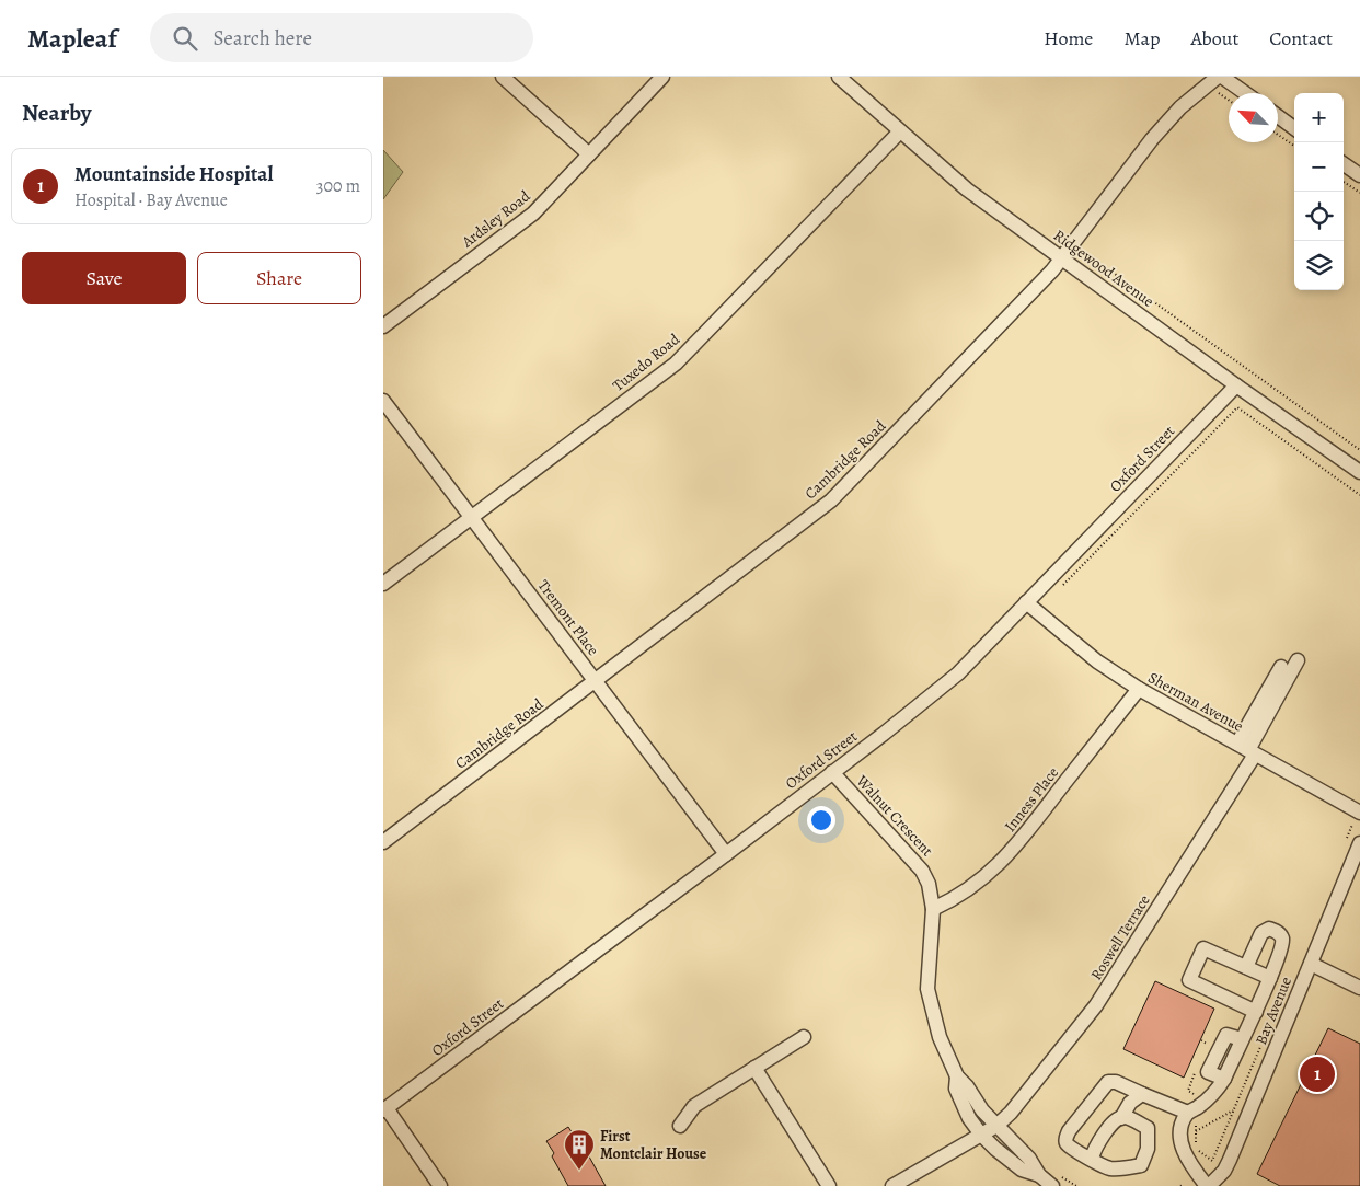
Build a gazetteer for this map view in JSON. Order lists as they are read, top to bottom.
{
  "streets": {
    "street": [
      "Ardsley Road",
      "Ridgewood Avenue",
      "Tuxedo Road",
      "Oxford Street",
      "Cambridge Road",
      "Tremont Place",
      "Sherman Avenue",
      "Inness Place",
      "Walnut Crescent",
      "Roswell Terrace",
      "Bay Avenue"
    ]
  },
  "crossings": [
    ["Ridgewood Avenue", "Tuxedo Road"],
    ["Ridgewood Avenue", "Oxford Street"],
    ["Ridgewood Avenue", "Cambridge Road"],
    ["Tuxedo Road", "Tremont Place"],
    ["Oxford Street", "Tremont Place"],
    ["Oxford Street", "Sherman Avenue"],
    ["Oxford Street", "Walnut Crescent"],
    ["Cambridge Road", "Tremont Place"],
    ["Sherman Avenue", "Inness Place"],
    ["Sherman Avenue", "Roswell Terrace"],
    ["Inness Place", "Walnut Crescent"],
    ["Walnut Crescent", "Roswell Terrace"]
  ],
  "places": {
    "building": ["First Montclair House"]
  },
  "north": "top left",
  "page": {
    "header": "Mapleaf",
    "search": "Search here",
    "nav": [
      "Home",
      "Map",
      "About",
      "Contact"
    ],
    "heading": "Nearby",
    "map_buttons": ["+", "−"],
    "list": [
      {
        "mark": "1",
        "name": "Mountainside Hospital",
        "note": "Hospital · Bay Avenue",
        "value": "300 m"
      }
    ],
    "buttons": ["Save", "Share"],
    "pins": "1"
  }
}
